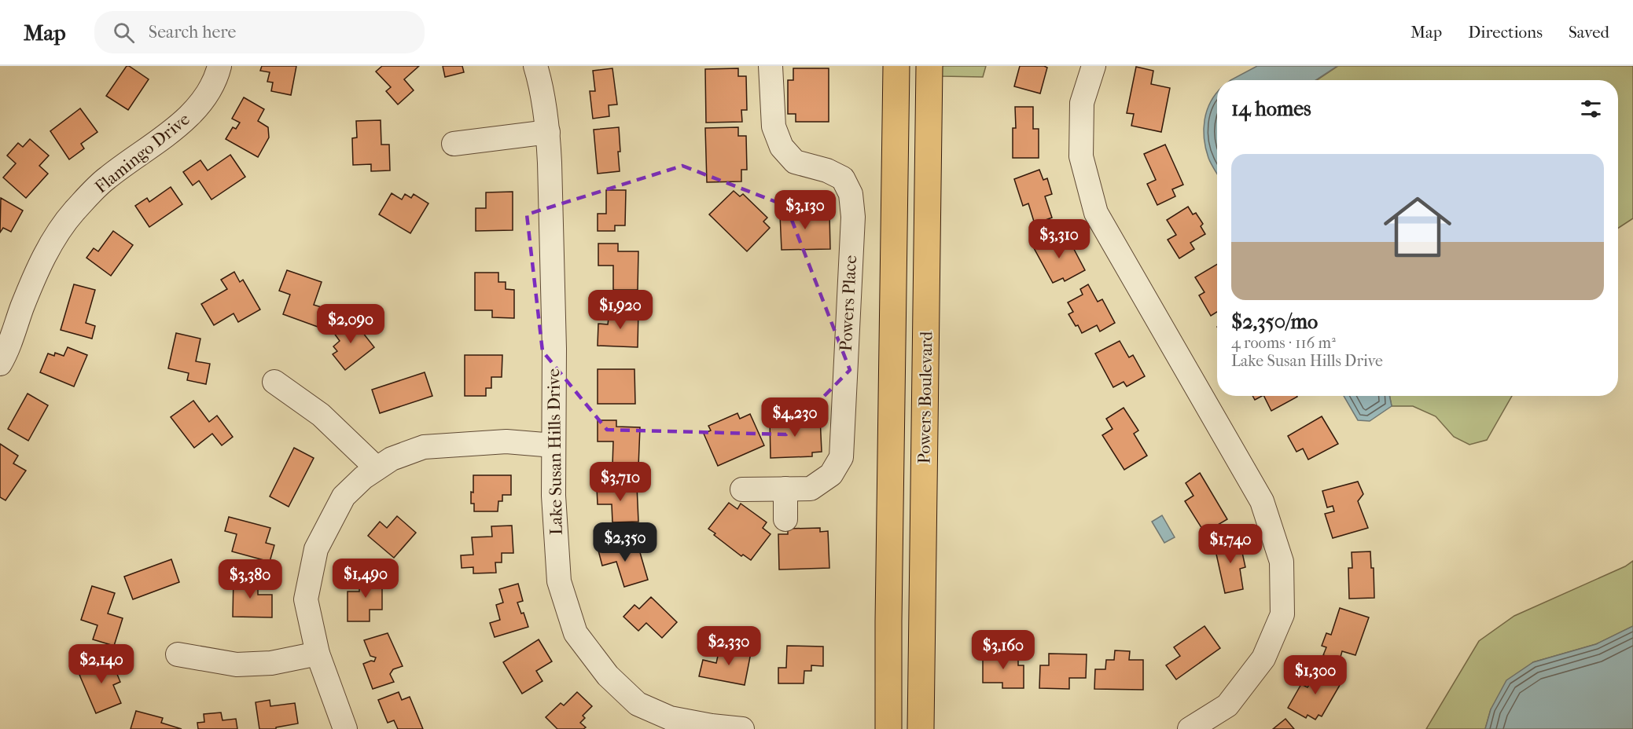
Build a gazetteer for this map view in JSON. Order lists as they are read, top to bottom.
{
  "streets": {
    "main road": ["Powers Boulevard"],
    "street": ["Flamingo Drive", "Powers Place", "Lake Susan Hills Drive"]
  },
  "page": {
    "header": "Map",
    "search": "Search here",
    "nav": ["Map", "Directions", "Saved"],
    "heading": "14 homes",
    "list": [
      {
        "name": "$2,350/mo",
        "note": "4 rooms · 116 m² · Lake Susan Hills Drive"
      }
    ],
    "price": [
      "$3,130",
      "$3,310",
      "$1,920",
      "$2,090",
      "$4,230",
      "$3,710",
      "$2,350",
      "$1,740",
      "$1,490",
      "$3,380",
      "$2,330",
      "$3,160",
      "$2,140",
      "$1,300"
    ]
  }
}
